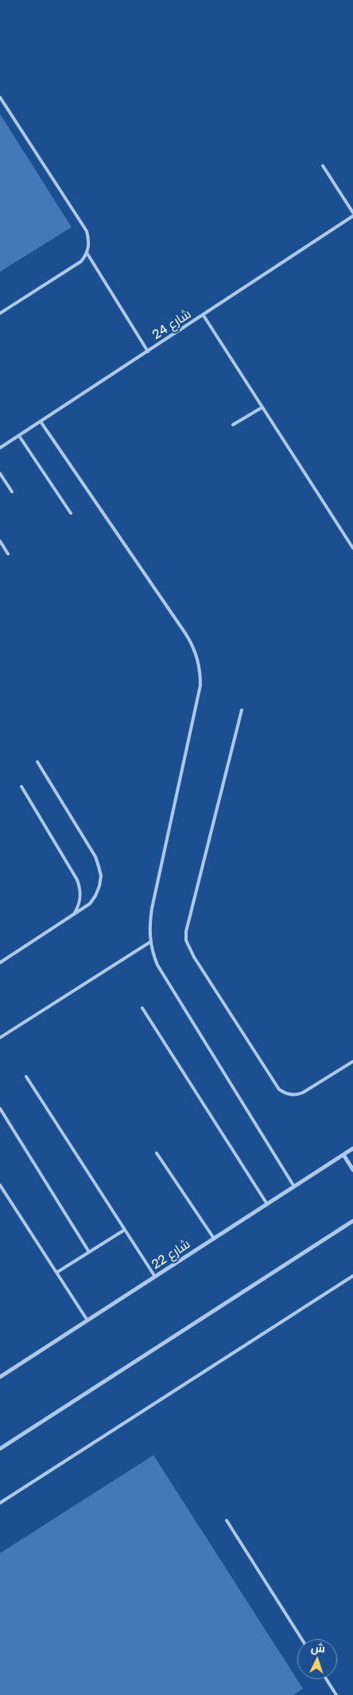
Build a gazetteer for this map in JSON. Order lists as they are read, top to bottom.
{
  "streets": {
    "street": ["شارع 22"],
    "lane": ["شارع 24"]
  },
  "north": "top"
}
